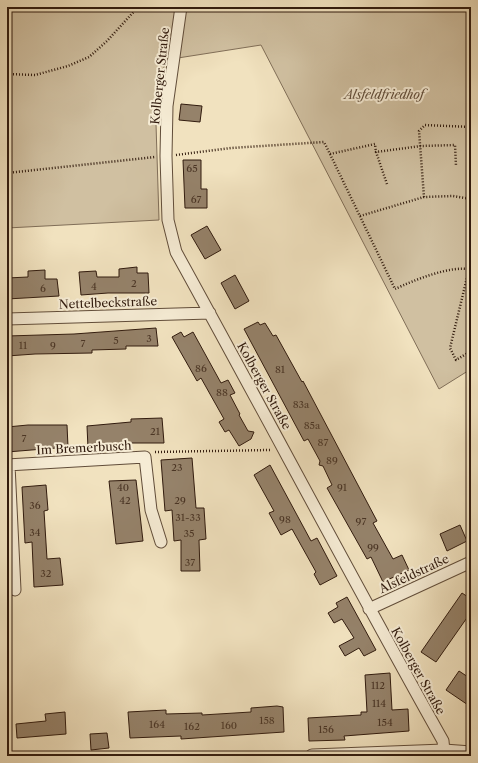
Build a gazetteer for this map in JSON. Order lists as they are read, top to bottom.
{
  "streets": {
    "street": [
      "Kolberger Straße",
      "Nettelbeckstraße",
      "Im Bremerbusch",
      "Alsfeldstraße"
    ]
  },
  "crossings": [
    ["Kolberger Straße", "Nettelbeckstraße"],
    ["Kolberger Straße", "Alsfeldstraße"]
  ],
  "parks": ["Alsfeldfriedhof"],
  "house_numbers": [
    "65",
    "67",
    "2",
    "4",
    "6",
    "3",
    "5",
    "7",
    "11",
    "9",
    "86",
    "81",
    "88",
    "83a",
    "85a",
    "21",
    "7",
    "87",
    "89",
    "23",
    "40",
    "91",
    "42",
    "29",
    "36",
    "31-33",
    "98",
    "97",
    "34",
    "35",
    "99",
    "37",
    "32",
    "112",
    "114",
    "158",
    "154",
    "164",
    "160",
    "162",
    "156"
  ]
}
